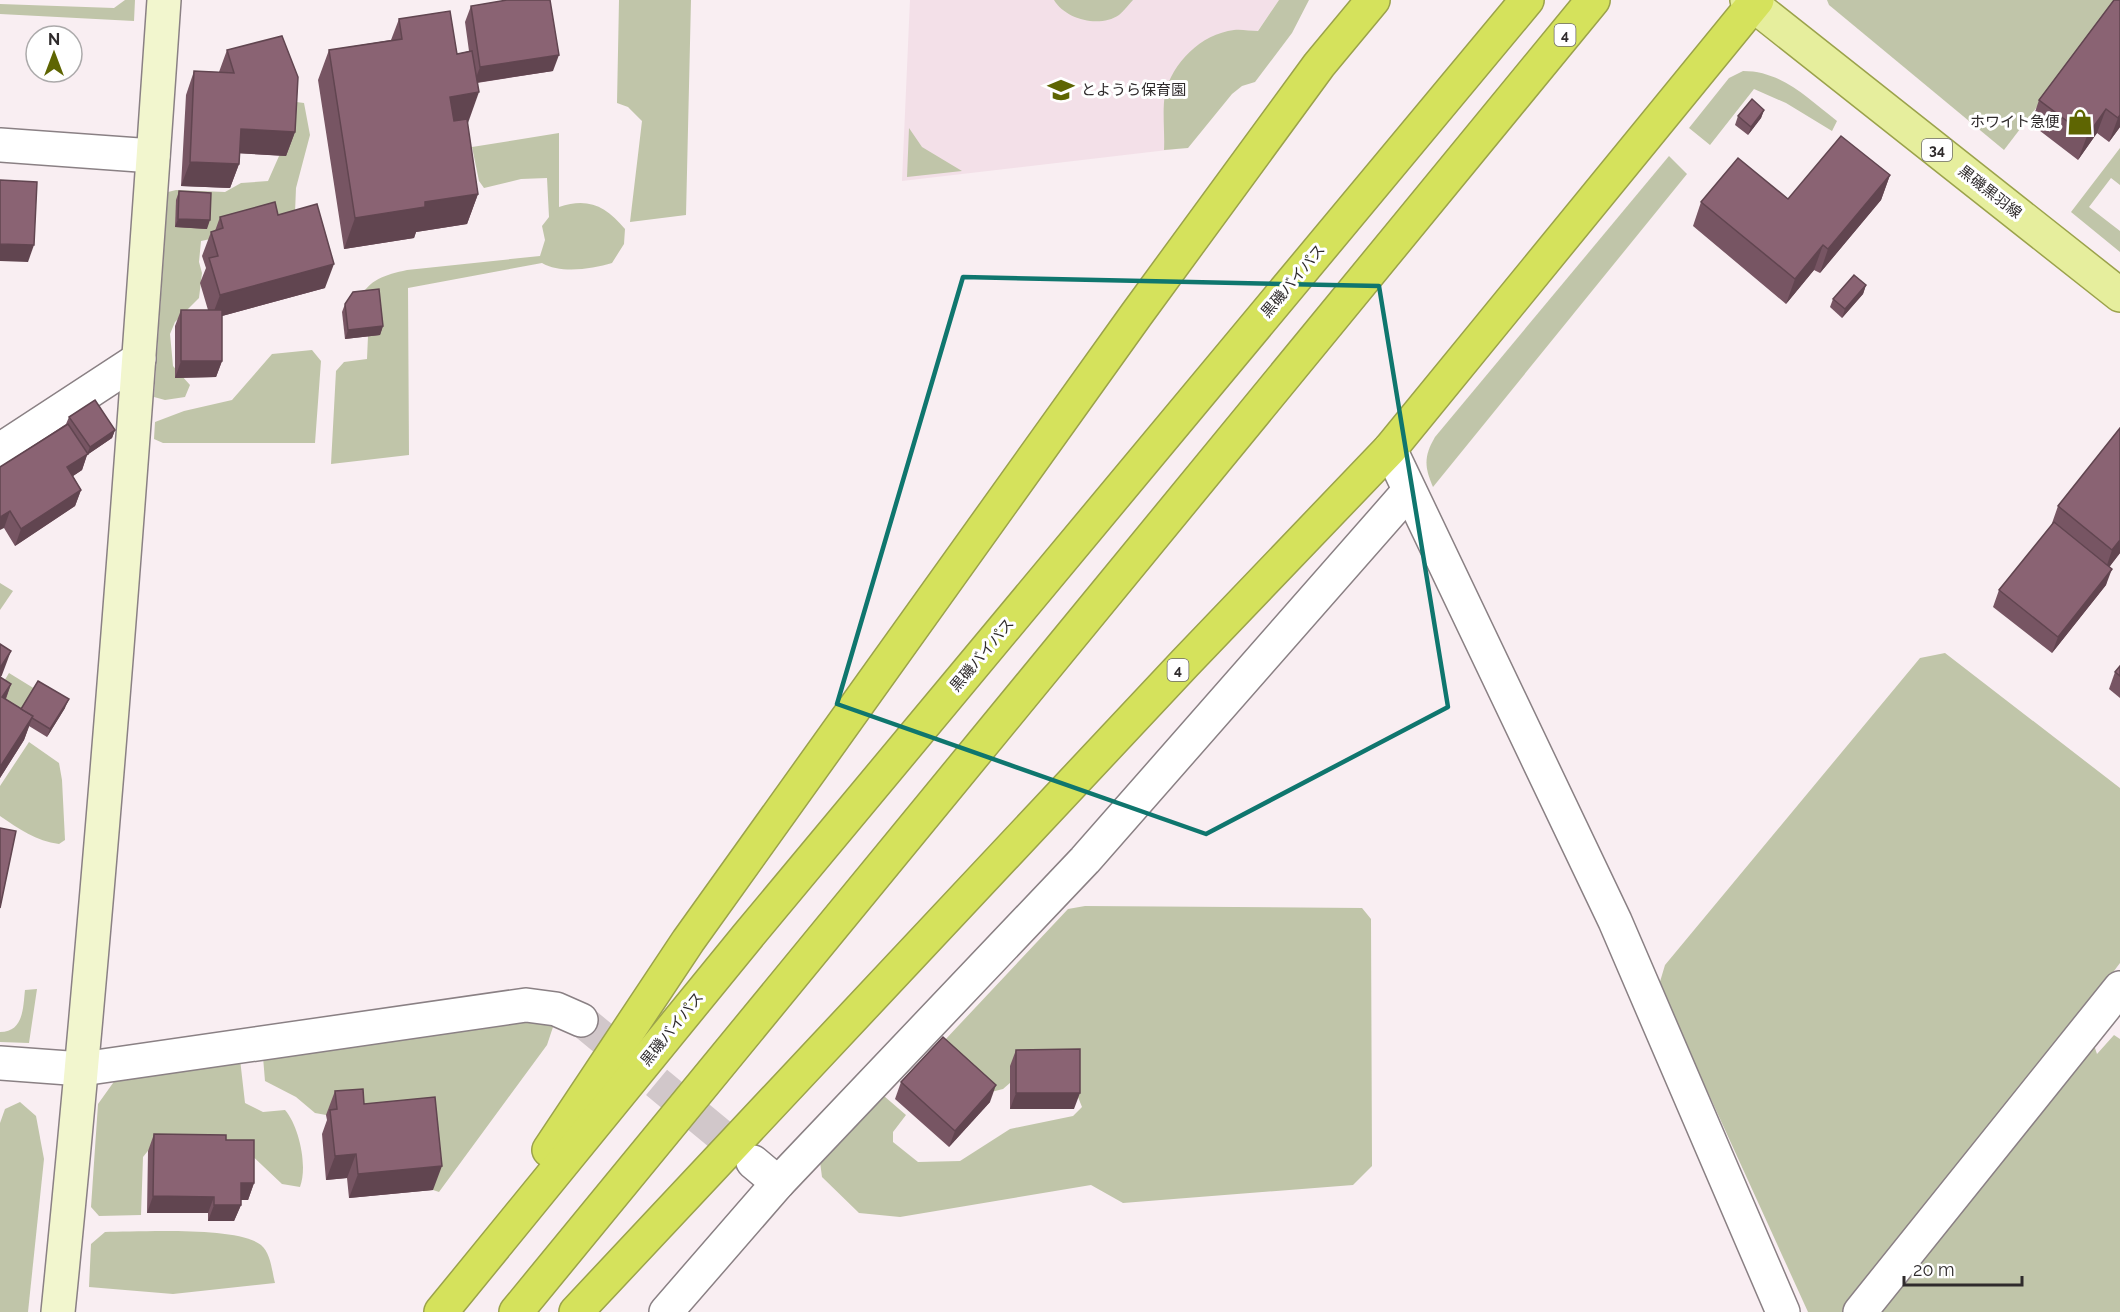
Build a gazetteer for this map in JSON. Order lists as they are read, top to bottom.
{
  "streets": {
    "highway": ["4", "黒磯バイパス"],
    "main road": ["34", "黒磯黒羽線"]
  },
  "crossings": [
    ["4", "黒磯黒羽線"]
  ],
  "places": {
    "school or university": ["とようら保育園"],
    "shop": ["ホワイト急便"]
  },
  "scale_bar": "20 m",
  "north": "top"
}
